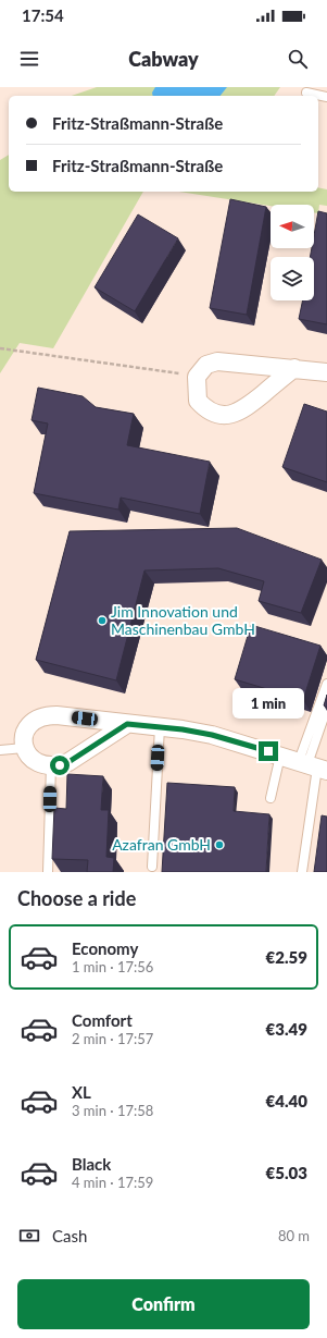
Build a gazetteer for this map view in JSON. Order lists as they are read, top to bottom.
{
  "places": ["Jim Innovation und Maschinenbau GmbH", "Azafran GmbH"],
  "north": "left",
  "page": {
    "status": "17:54",
    "header": "Cabway",
    "banner": ["Fritz-Straßmann-Straße", "Fritz-Straßmann-Straße"],
    "bubble": "1 min",
    "heading": "Choose a ride",
    "list": [
      {
        "name": "Economy",
        "note": "1 min · 17:56",
        "value": "€2.59"
      },
      {
        "name": "Comfort",
        "note": "2 min · 17:57",
        "value": "€3.49"
      },
      {
        "name": "XL",
        "note": "3 min · 17:58",
        "value": "€4.40"
      },
      {
        "name": "Black",
        "note": "4 min · 17:59",
        "value": "€5.03"
      }
    ],
    "pay": ["Cash", "80 m"],
    "buttons": "Confirm"
  }
}
